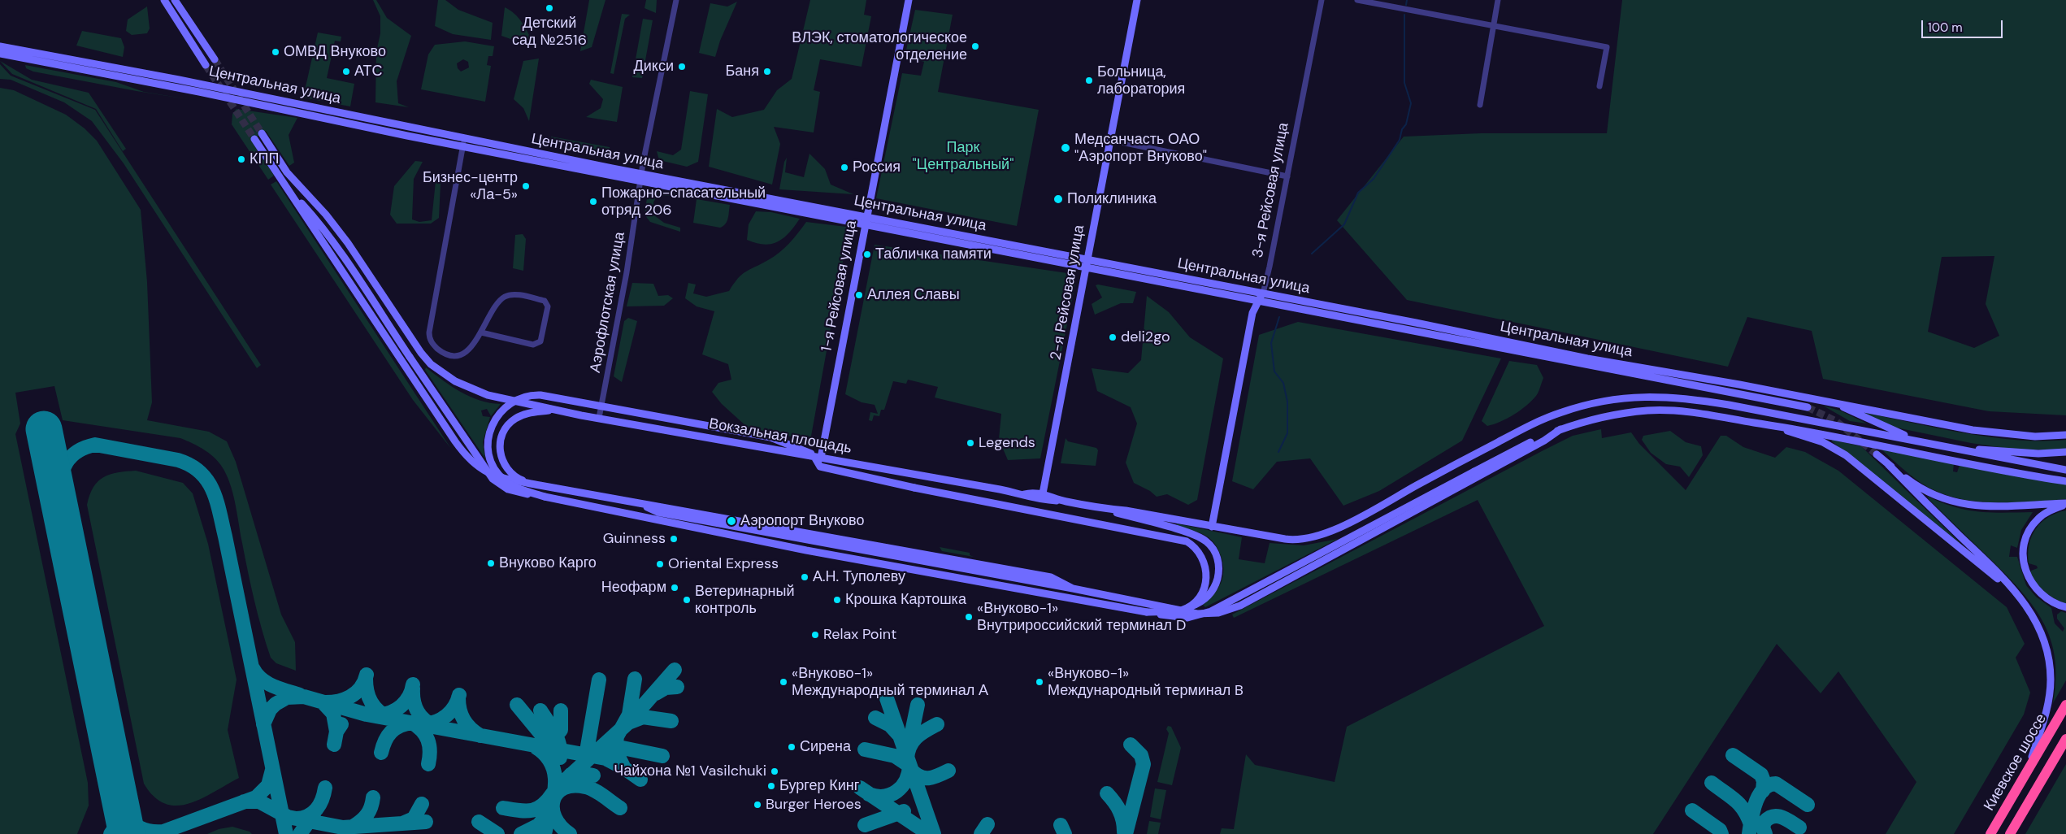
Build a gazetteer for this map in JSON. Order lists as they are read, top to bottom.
{
  "streets": {
    "highway": ["Киевское шоссе"],
    "main road": [
      "Центральная улица",
      "3-я Рейсовая улица",
      "1-я Рейсовая улица",
      "2-я Рейсовая улица",
      "Вокзальная площадь"
    ],
    "street": ["Аэрофлотская улица"]
  },
  "crossings": [
    ["Центральная улица", "3-я Рейсовая улица"],
    ["Центральная улица", "1-я Рейсовая улица"],
    ["Центральная улица", "2-я Рейсовая улица"],
    ["Центральная улица", "Аэрофлотская улица"],
    ["3-я Рейсовая улица", "Вокзальная площадь"],
    ["1-я Рейсовая улица", "Вокзальная площадь"],
    ["2-я Рейсовая улица", "Вокзальная площадь"],
    ["Аэрофлотская улица", "Вокзальная площадь"]
  ],
  "parks": ["Парк \"Центральный\""],
  "places": [
    "Детский сад №2516",
    "ВЛЭК, стоматологическое отделение",
    "ОМВД Внуково",
    "Дикси",
    "АТС",
    "Баня",
    "Больница, лаборатория",
    "Медсанчасть ОАО \"Аэропорт Внуково\"",
    "КПП",
    "Россия",
    "Бизнес-центр «Ла-5»",
    "Поликлиника",
    "Пожарно-спасательный отряд 206",
    "Табличка памяти",
    "Аллея Славы",
    "deli2go",
    "Legends",
    "Аэропорт Внуково",
    "Guinness",
    "Внуково Карго",
    "Oriental Express",
    "А.Н. Туполеву",
    "Неофарм",
    "Ветеринарный контроль",
    "Крошка Картошка",
    "«Внуково-1» Внутрироссийский терминал D",
    "Relax Point",
    "«Внуково-1» Международный терминал А",
    "«Внуково-1» Международный терминал B",
    "Сирена",
    "Чайхона №1 Vasilchuki",
    "Бургер Кинг",
    "Burger Heroes"
  ],
  "scale_bar": "100 m"
}
